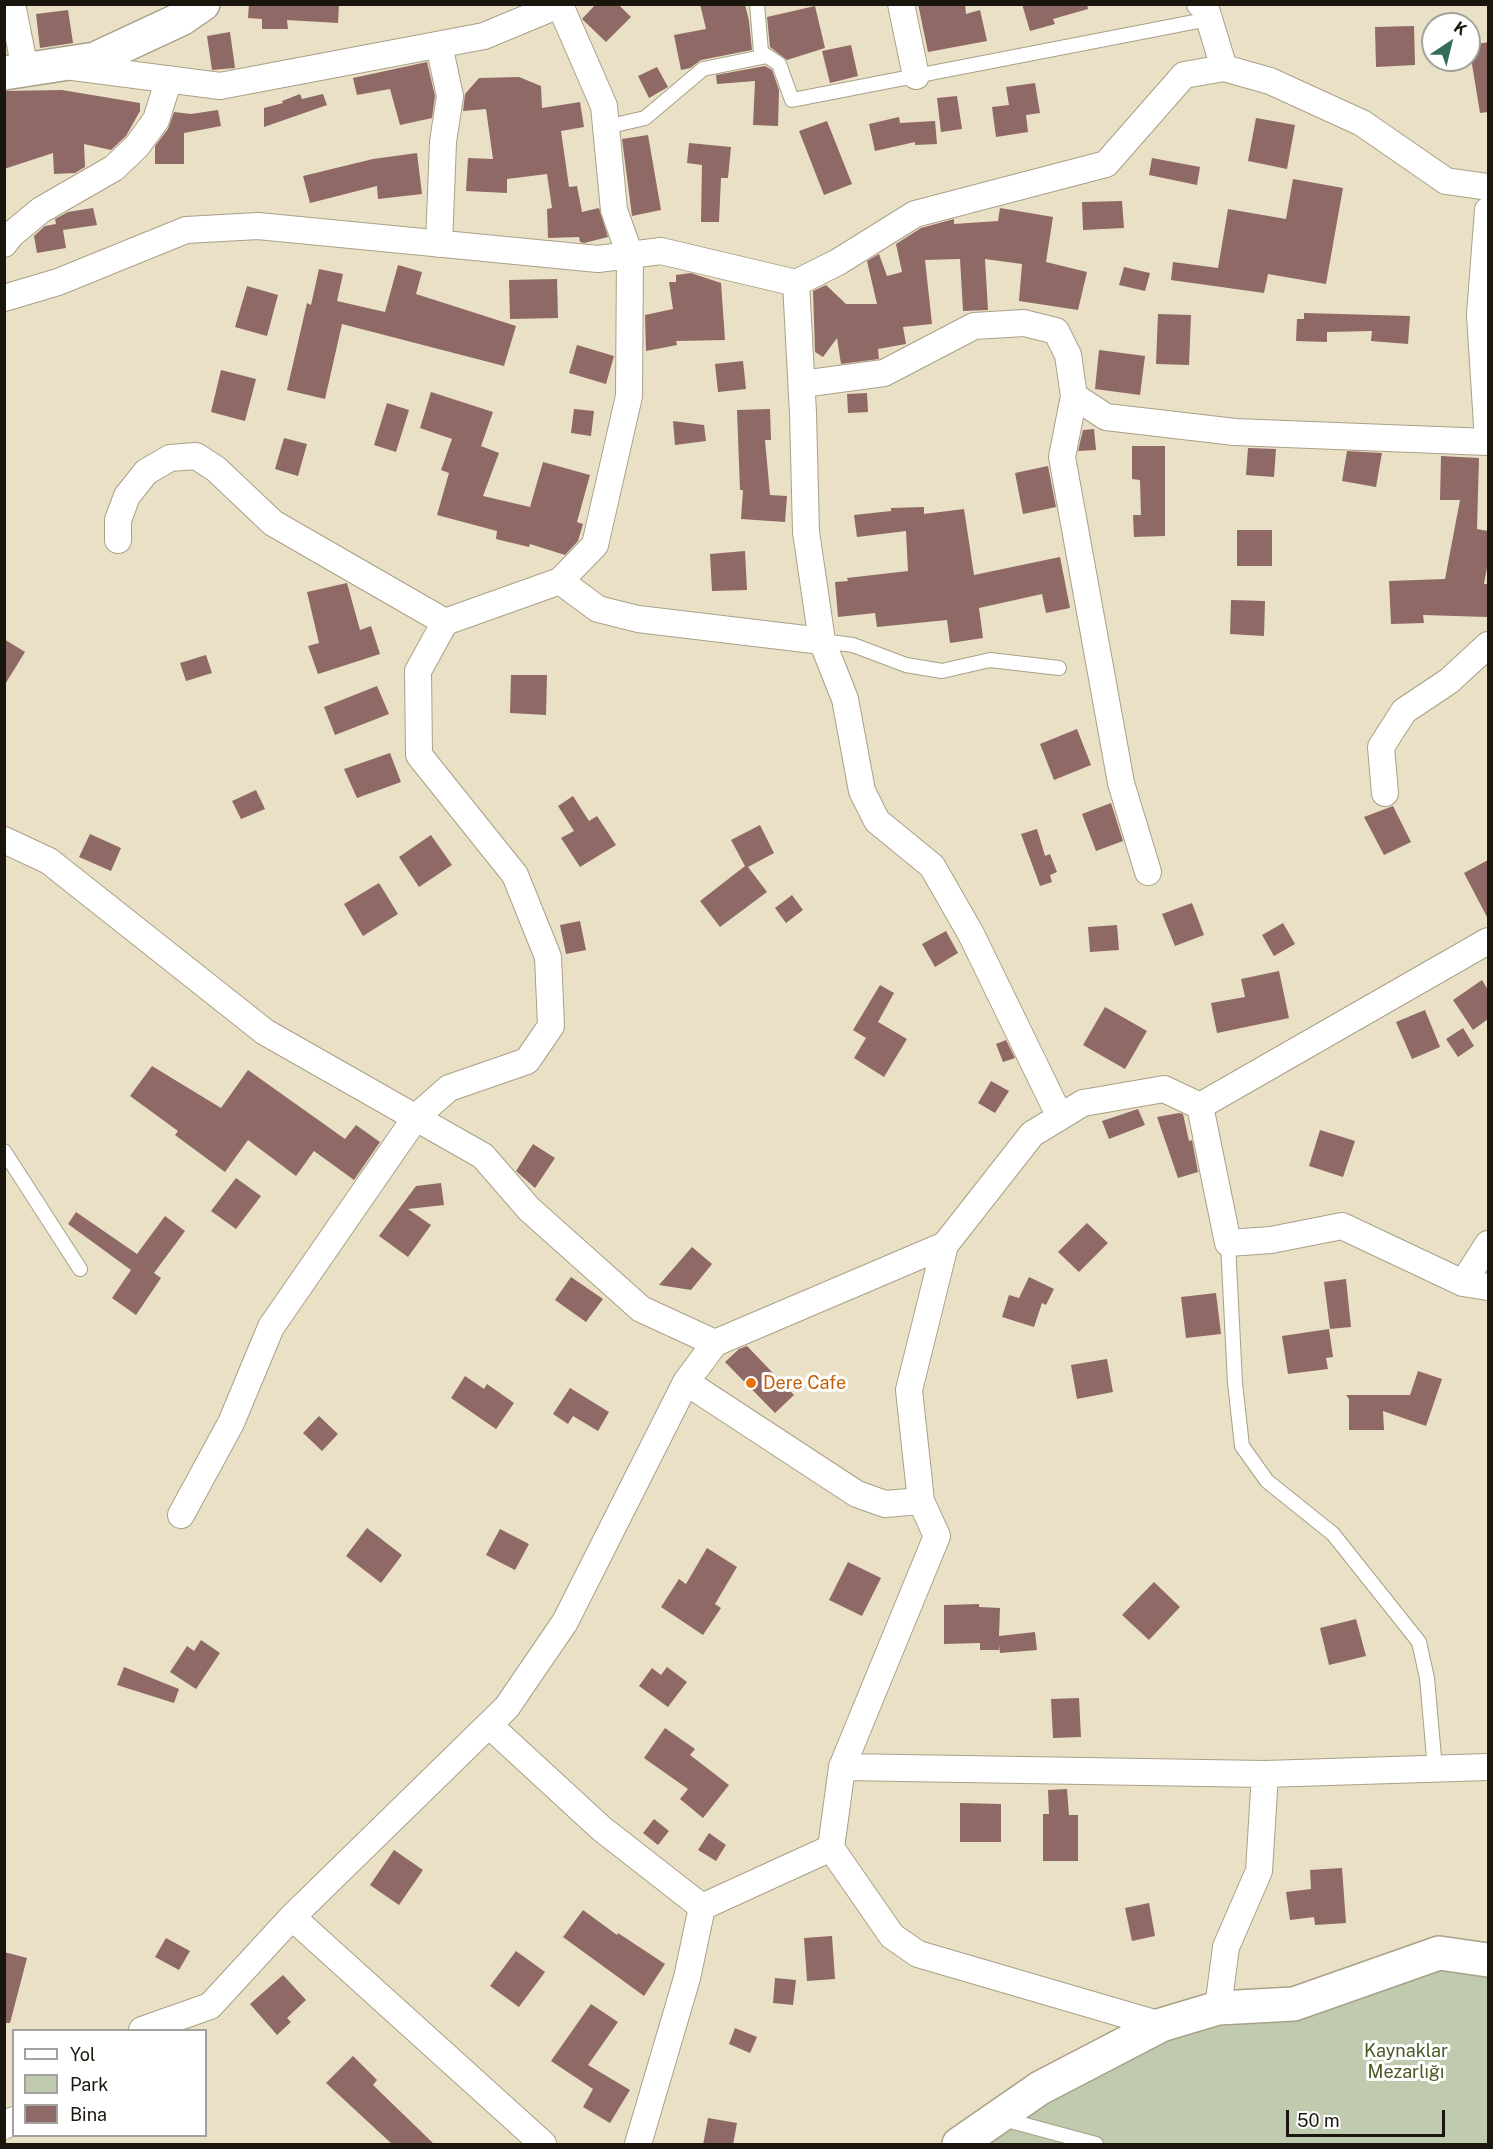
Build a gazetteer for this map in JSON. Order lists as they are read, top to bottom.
{
  "parks": ["Kaynaklar Mezarlığı"],
  "places": ["Dere Cafe"],
  "legend": ["Yol", "Park", "Bina"],
  "scale_bar": "50 m",
  "north": "top right"
}
